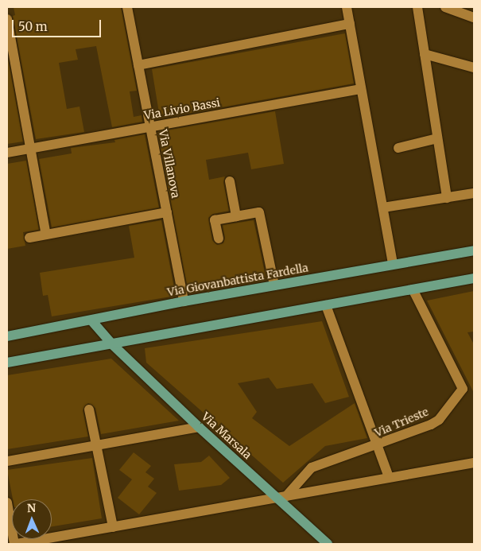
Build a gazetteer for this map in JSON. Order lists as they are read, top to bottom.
{
  "streets": {
    "main road": ["Via Giovanbattista Fardella", "Via Marsala"],
    "street": ["Via Livio Bassi", "Via Villanova", "Via Trieste"]
  },
  "crossings": [
    ["Via Livio Bassi", "Via Villanova"],
    ["Via Villanova", "Via Giovanbattista Fardella"],
    ["Via Giovanbattista Fardella", "Via Marsala"],
    ["Via Trieste", "Via Marsala"]
  ],
  "scale_bar": "50 m",
  "north": "top"
}
